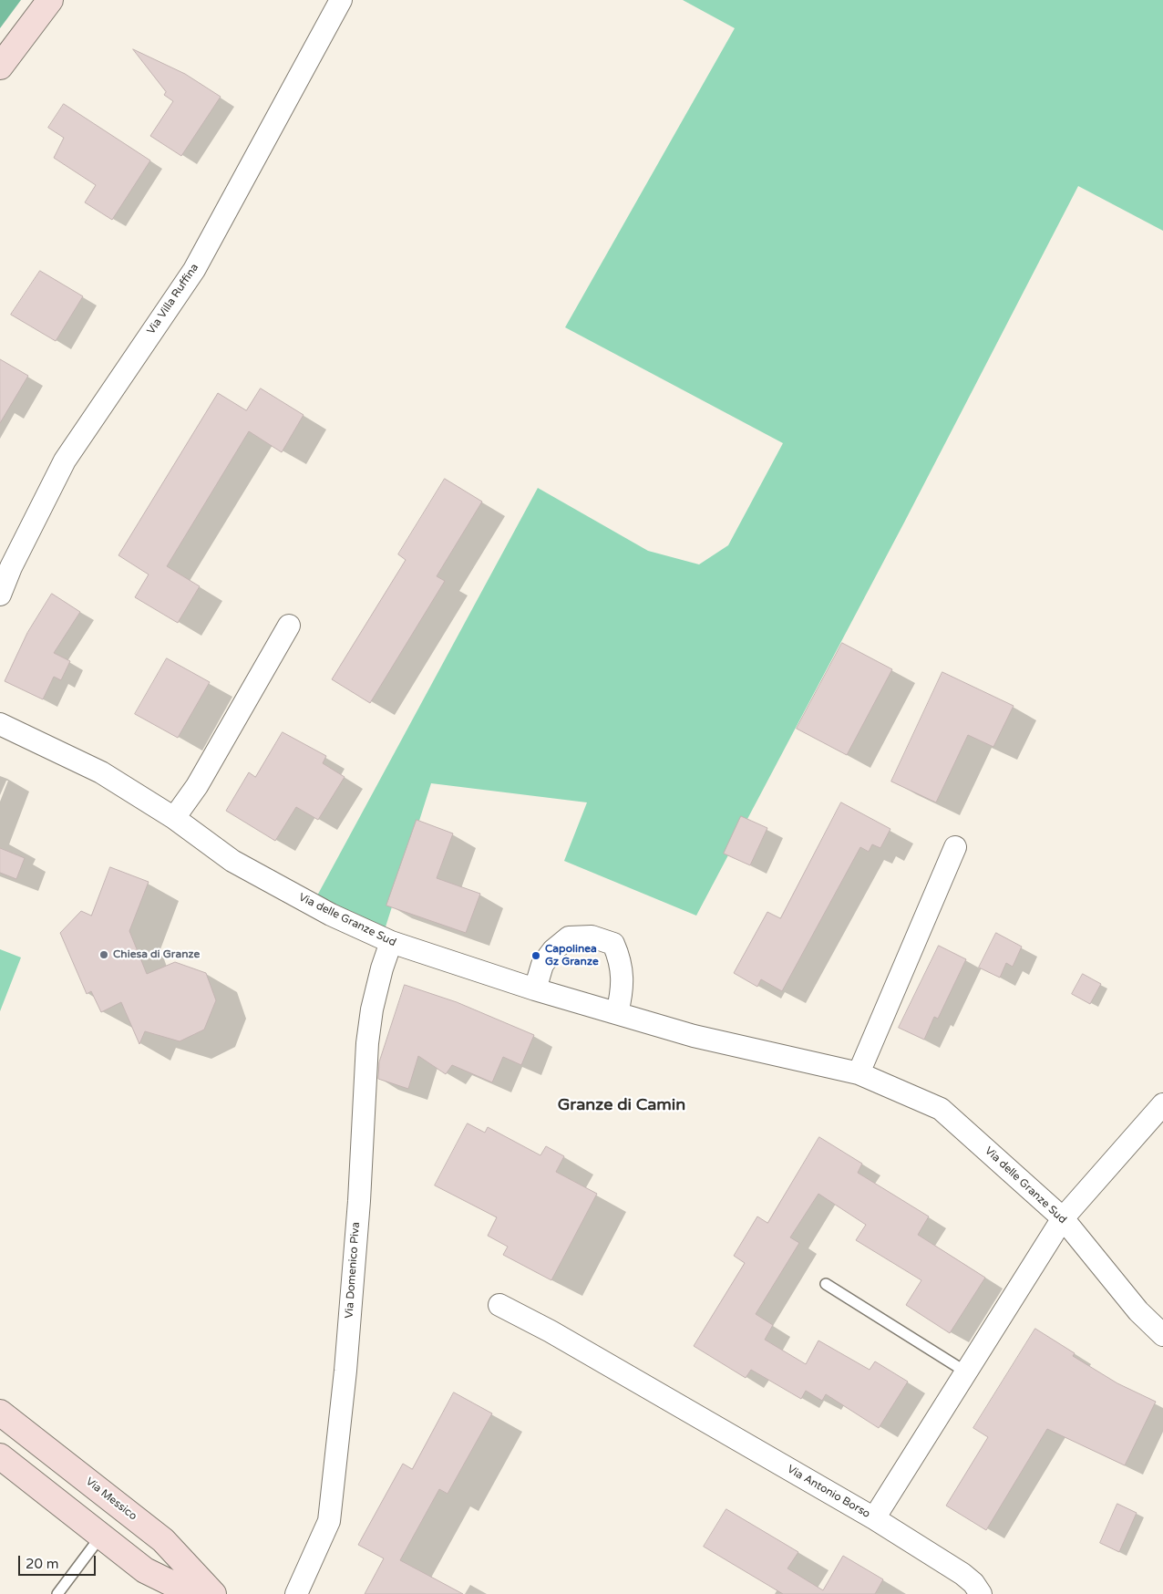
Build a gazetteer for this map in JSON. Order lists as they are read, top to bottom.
{
  "streets": {
    "street": [
      "Via Villa Ruffina",
      "Via delle Granze Sud",
      "Via Domenico Piva",
      "Via Antonio Borso",
      "Via Messico"
    ]
  },
  "crossings": [
    ["Via delle Granze Sud", "Via Domenico Piva"],
    ["Via delle Granze Sud", "Via Antonio Borso"]
  ],
  "districts": ["Granze di Camin"],
  "places": ["Chiesa di Granze", "Capolinea Gz Granze"],
  "scale_bar": "20 m"
}
